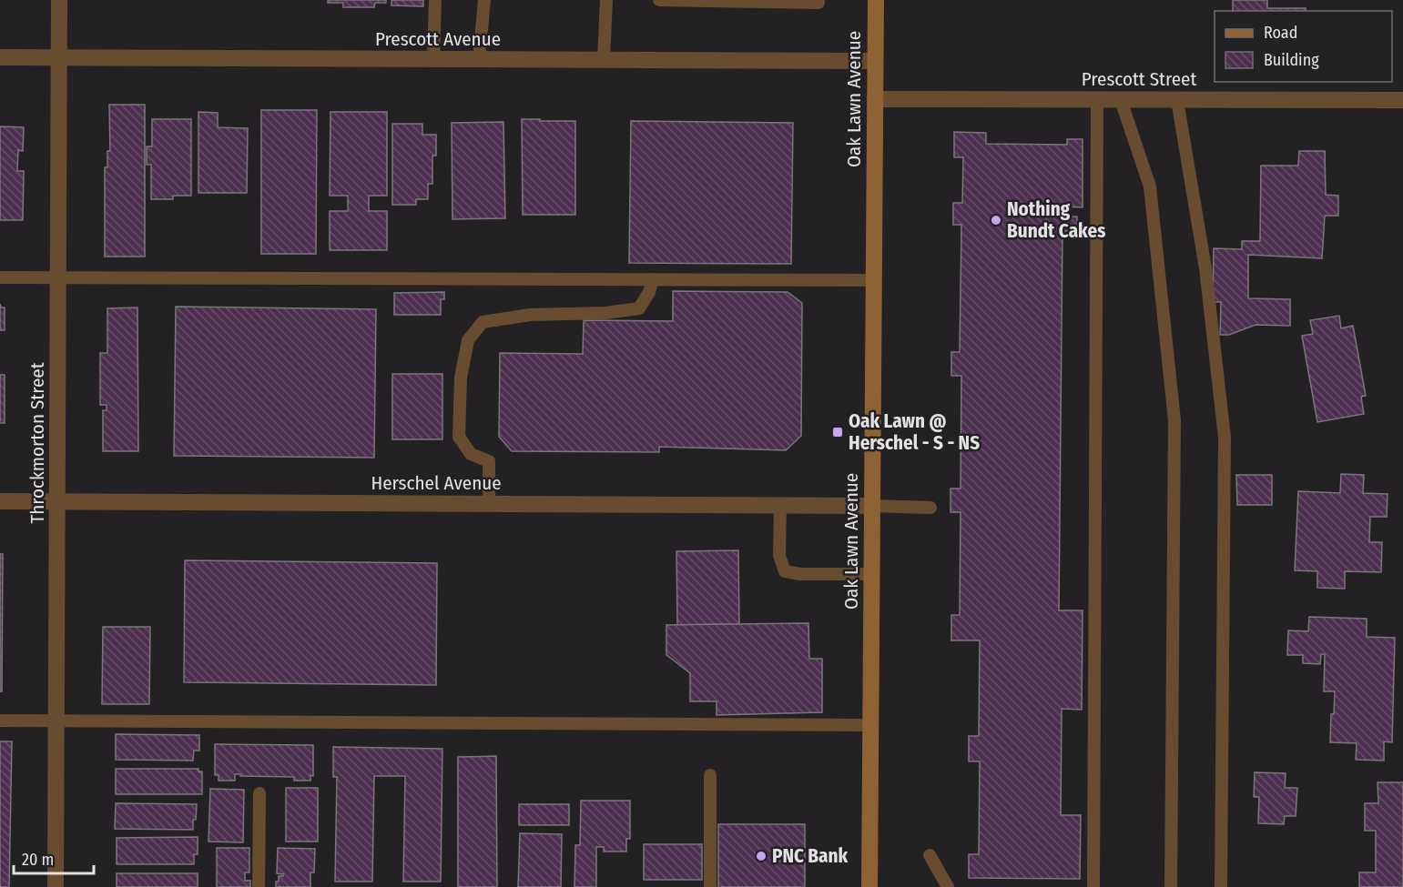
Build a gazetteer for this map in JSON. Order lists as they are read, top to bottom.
{
  "streets": {
    "main road": ["Oak Lawn Avenue"],
    "street": [
      "Prescott Avenue",
      "Prescott Street",
      "Throckmorton Street",
      "Herschel Avenue"
    ]
  },
  "crossings": [
    ["Prescott Avenue", "Oak Lawn Avenue"],
    ["Prescott Avenue", "Throckmorton Street"],
    ["Prescott Street", "Oak Lawn Avenue"],
    ["Oak Lawn Avenue", "Herschel Avenue"],
    ["Throckmorton Street", "Herschel Avenue"]
  ],
  "places": {
    "other": ["Nothing Bundt Cakes", "PNC Bank"],
    "transit": ["Oak Lawn @ Herschel - S - NS"]
  },
  "legend": ["Road", "Building"],
  "scale_bar": "20 m"
}
